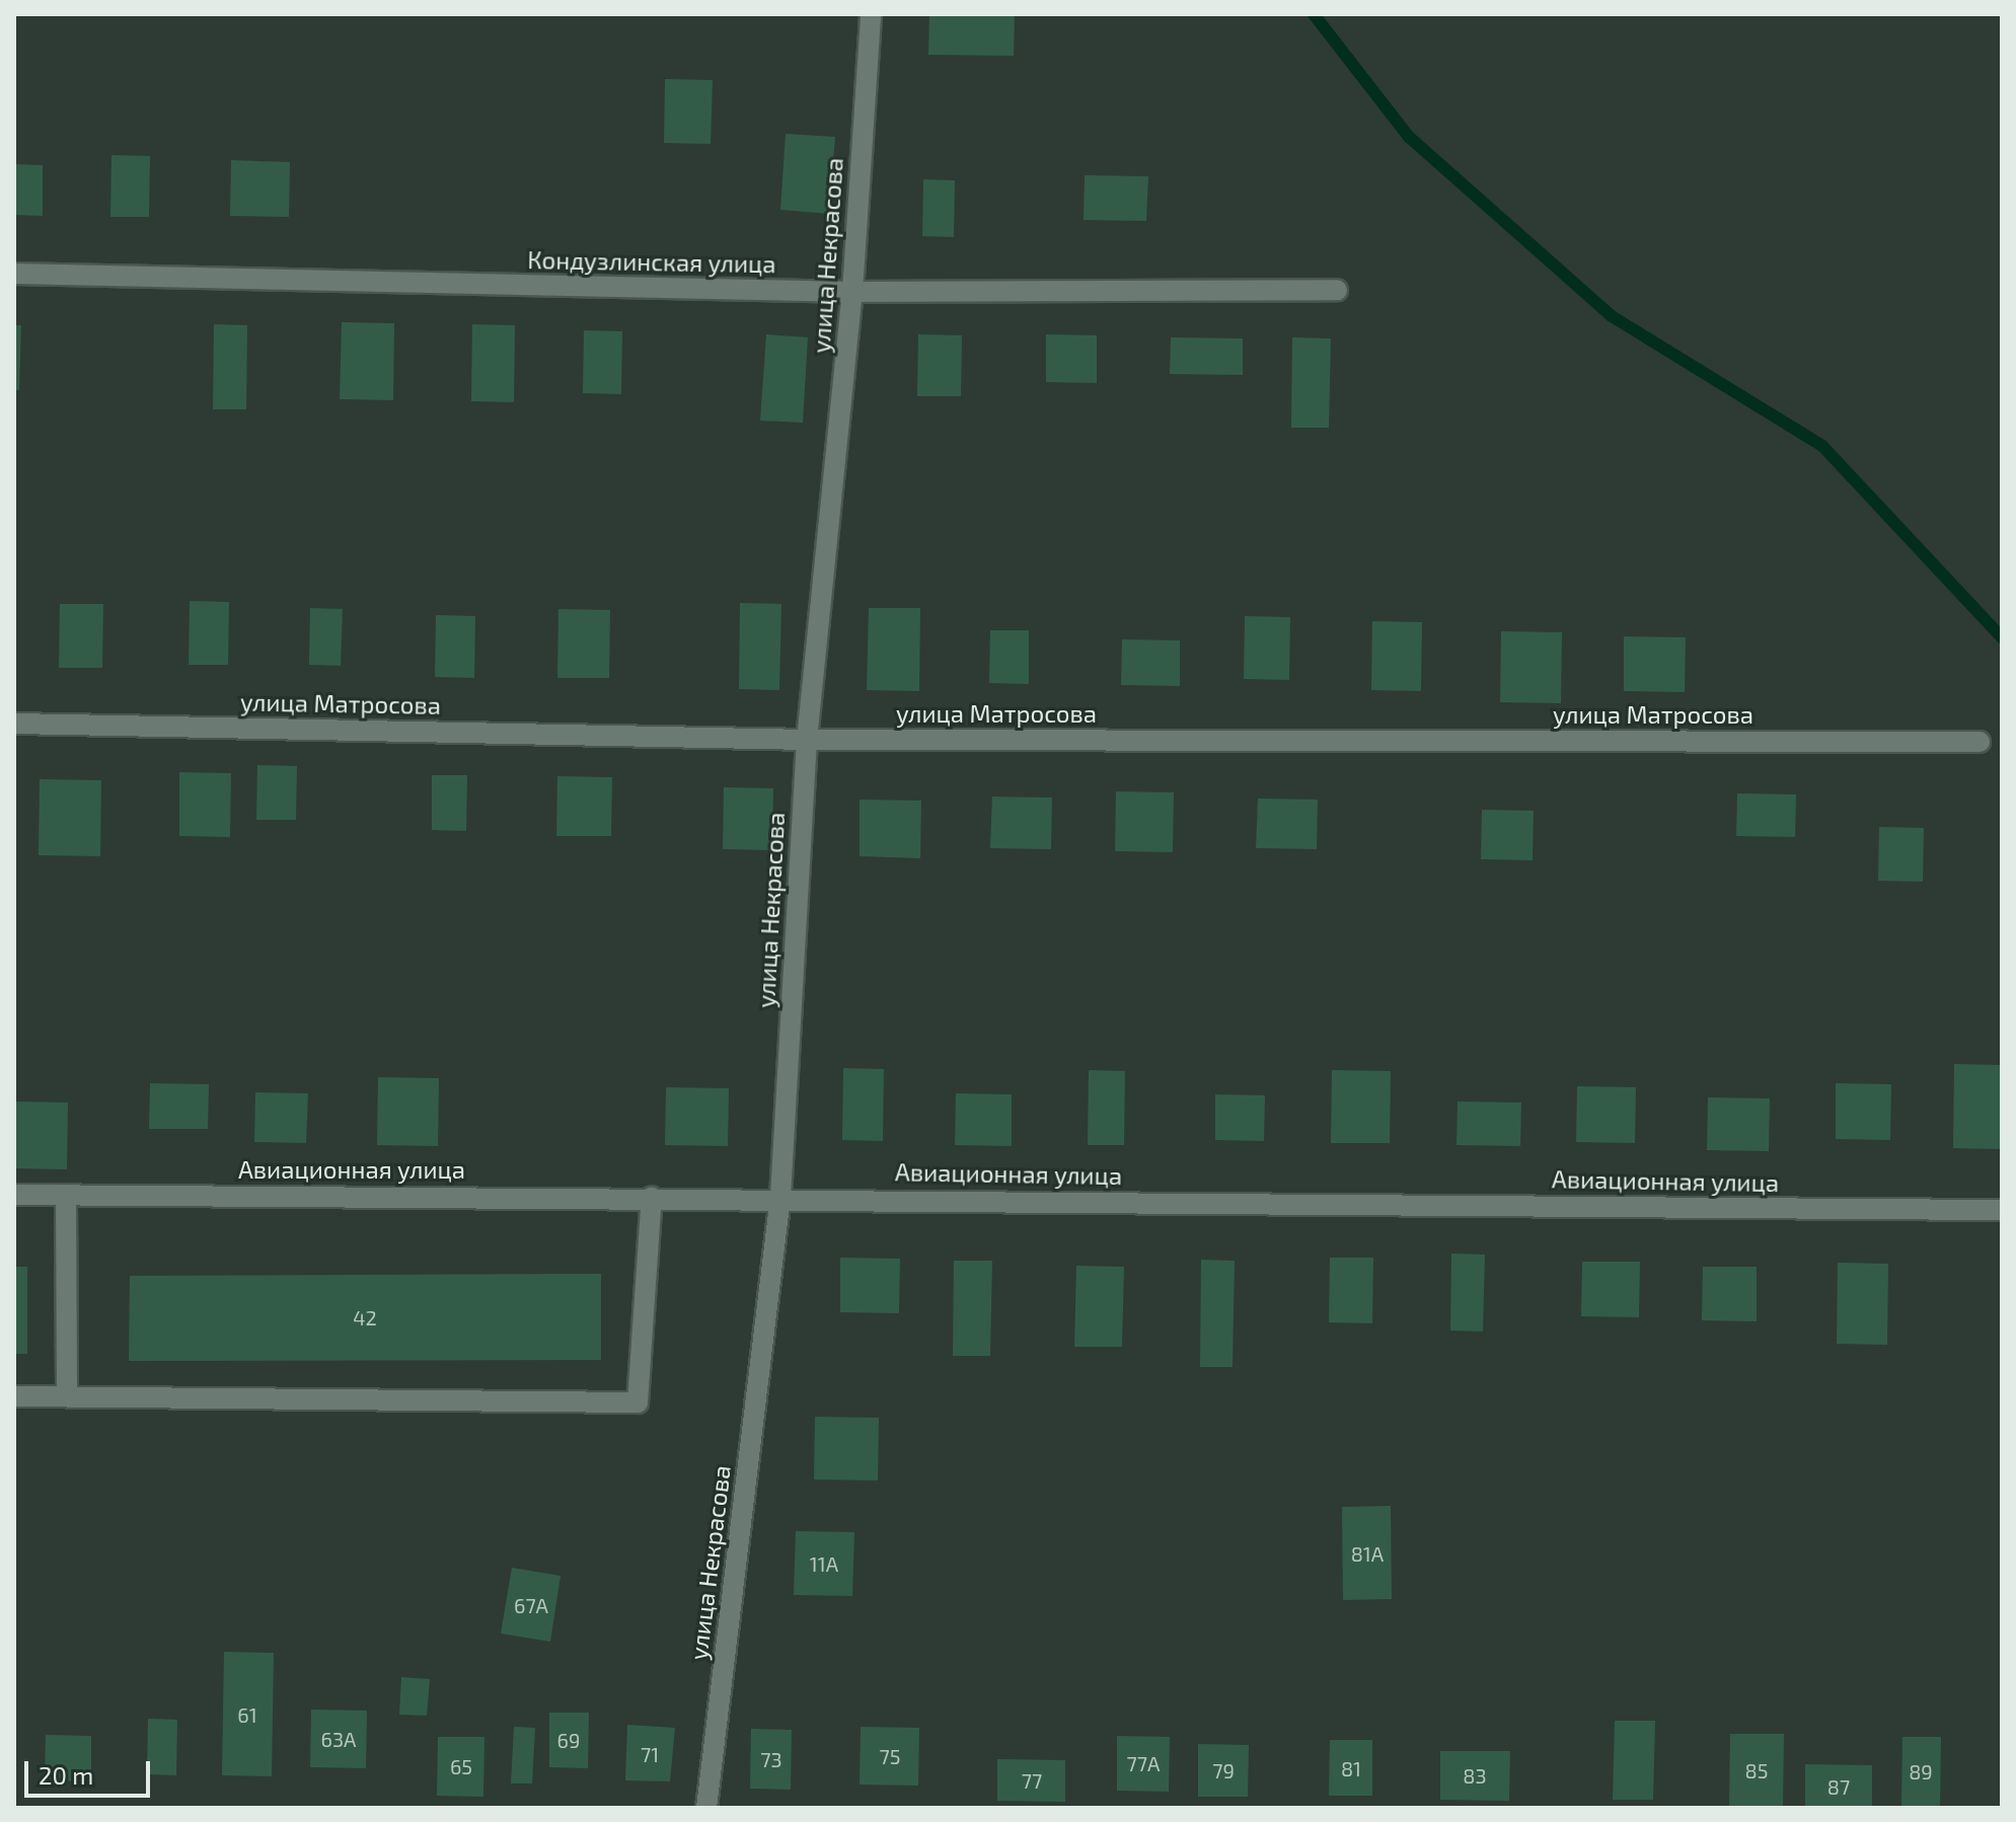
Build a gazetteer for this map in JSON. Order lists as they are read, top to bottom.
{
  "streets": {
    "street": [
      "улица Некрасова",
      "Кондузлинская улица",
      "улица Матросова",
      "Авиационная улица"
    ]
  },
  "crossings": [
    ["улица Некрасова", "Кондузлинская улица"],
    ["улица Некрасова", "улица Матросова"],
    ["улица Некрасова", "Авиационная улица"]
  ],
  "house_numbers": [
    "42",
    "81А",
    "11А",
    "67А",
    "61",
    "63А",
    "69",
    "71",
    "75",
    "73",
    "77А",
    "65",
    "81",
    "79",
    "85",
    "89",
    "83",
    "77",
    "87"
  ],
  "scale_bar": "20 m"
}
